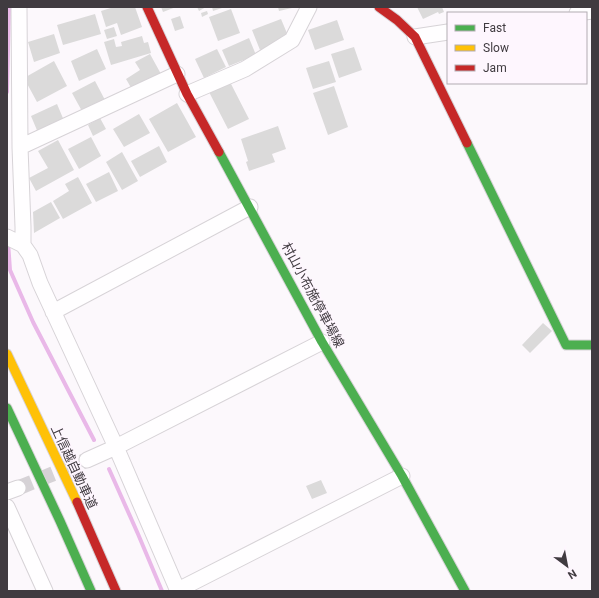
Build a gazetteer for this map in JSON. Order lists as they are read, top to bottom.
{
  "streets": {
    "main road": ["村山小布施停車場線", "上信越自動車道"]
  },
  "legend": ["Fast", "Slow", "Jam"],
  "north": "bottom right"
}
